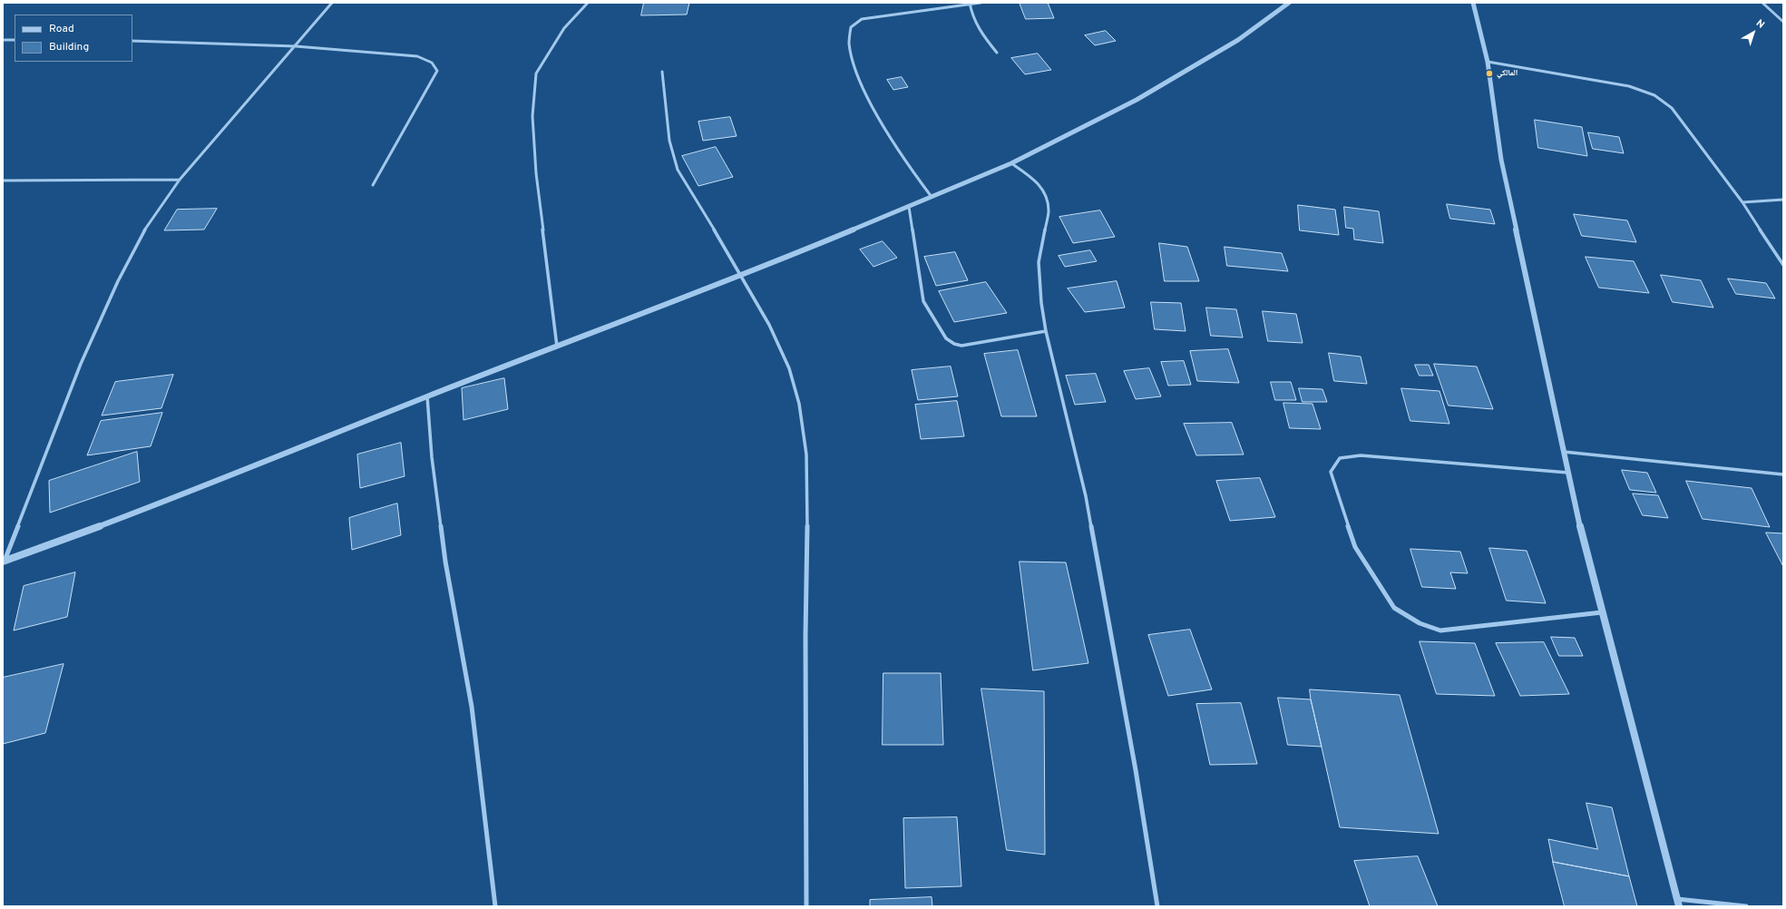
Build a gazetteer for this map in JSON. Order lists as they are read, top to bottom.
{
  "places": ["المالكي"],
  "legend": ["Road", "Building"],
  "north": "top right"
}
